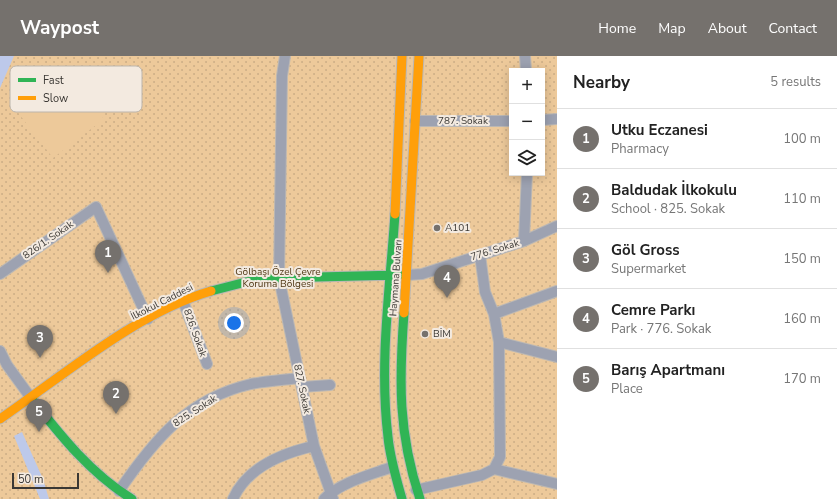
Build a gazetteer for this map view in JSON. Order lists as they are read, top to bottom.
{
  "streets": {
    "main road": ["Haymana Bulvarı", "İlkokul Caddesi"],
    "street": [
      "787. Sokak",
      "826/1. Sokak",
      "776. Sokak",
      "826. Sokak",
      "827. Sokak",
      "825. Sokak"
    ]
  },
  "crossings": [
    ["787. Sokak", "Haymana Bulvarı"],
    ["826/1. Sokak", "İlkokul Caddesi"],
    ["776. Sokak", "Haymana Bulvarı"],
    ["776. Sokak", "İlkokul Caddesi"],
    ["Haymana Bulvarı", "İlkokul Caddesi"],
    ["İlkokul Caddesi", "826. Sokak"],
    ["İlkokul Caddesi", "827. Sokak"],
    ["827. Sokak", "825. Sokak"]
  ],
  "parks": ["Gölbaşı Özel Çevre Koruma Bölgesi"],
  "places": ["A101", "BİM"],
  "legend": ["Fast", "Slow"],
  "scale_bar": "50 m",
  "page": {
    "header": "Waypost",
    "nav": [
      "Home",
      "Map",
      "About",
      "Contact"
    ],
    "heading": ["Nearby", "5 results"],
    "map_buttons": ["+", "−"],
    "list": [
      {
        "mark": "1",
        "name": "Utku Eczanesi",
        "note": "Pharmacy",
        "value": "100 m"
      },
      {
        "mark": "2",
        "name": "Baldudak İlkokulu",
        "note": "School · 825. Sokak",
        "value": "110 m"
      },
      {
        "mark": "3",
        "name": "Göl Gross",
        "note": "Supermarket",
        "value": "150 m"
      },
      {
        "mark": "4",
        "name": "Cemre Parkı",
        "note": "Park · 776. Sokak",
        "value": "160 m"
      },
      {
        "mark": "5",
        "name": "Barış Apartmanı",
        "note": "Place",
        "value": "170 m"
      }
    ],
    "pins": [
      "1",
      "4",
      "3",
      "2",
      "5"
    ],
    "scale": "50 m"
  }
}
